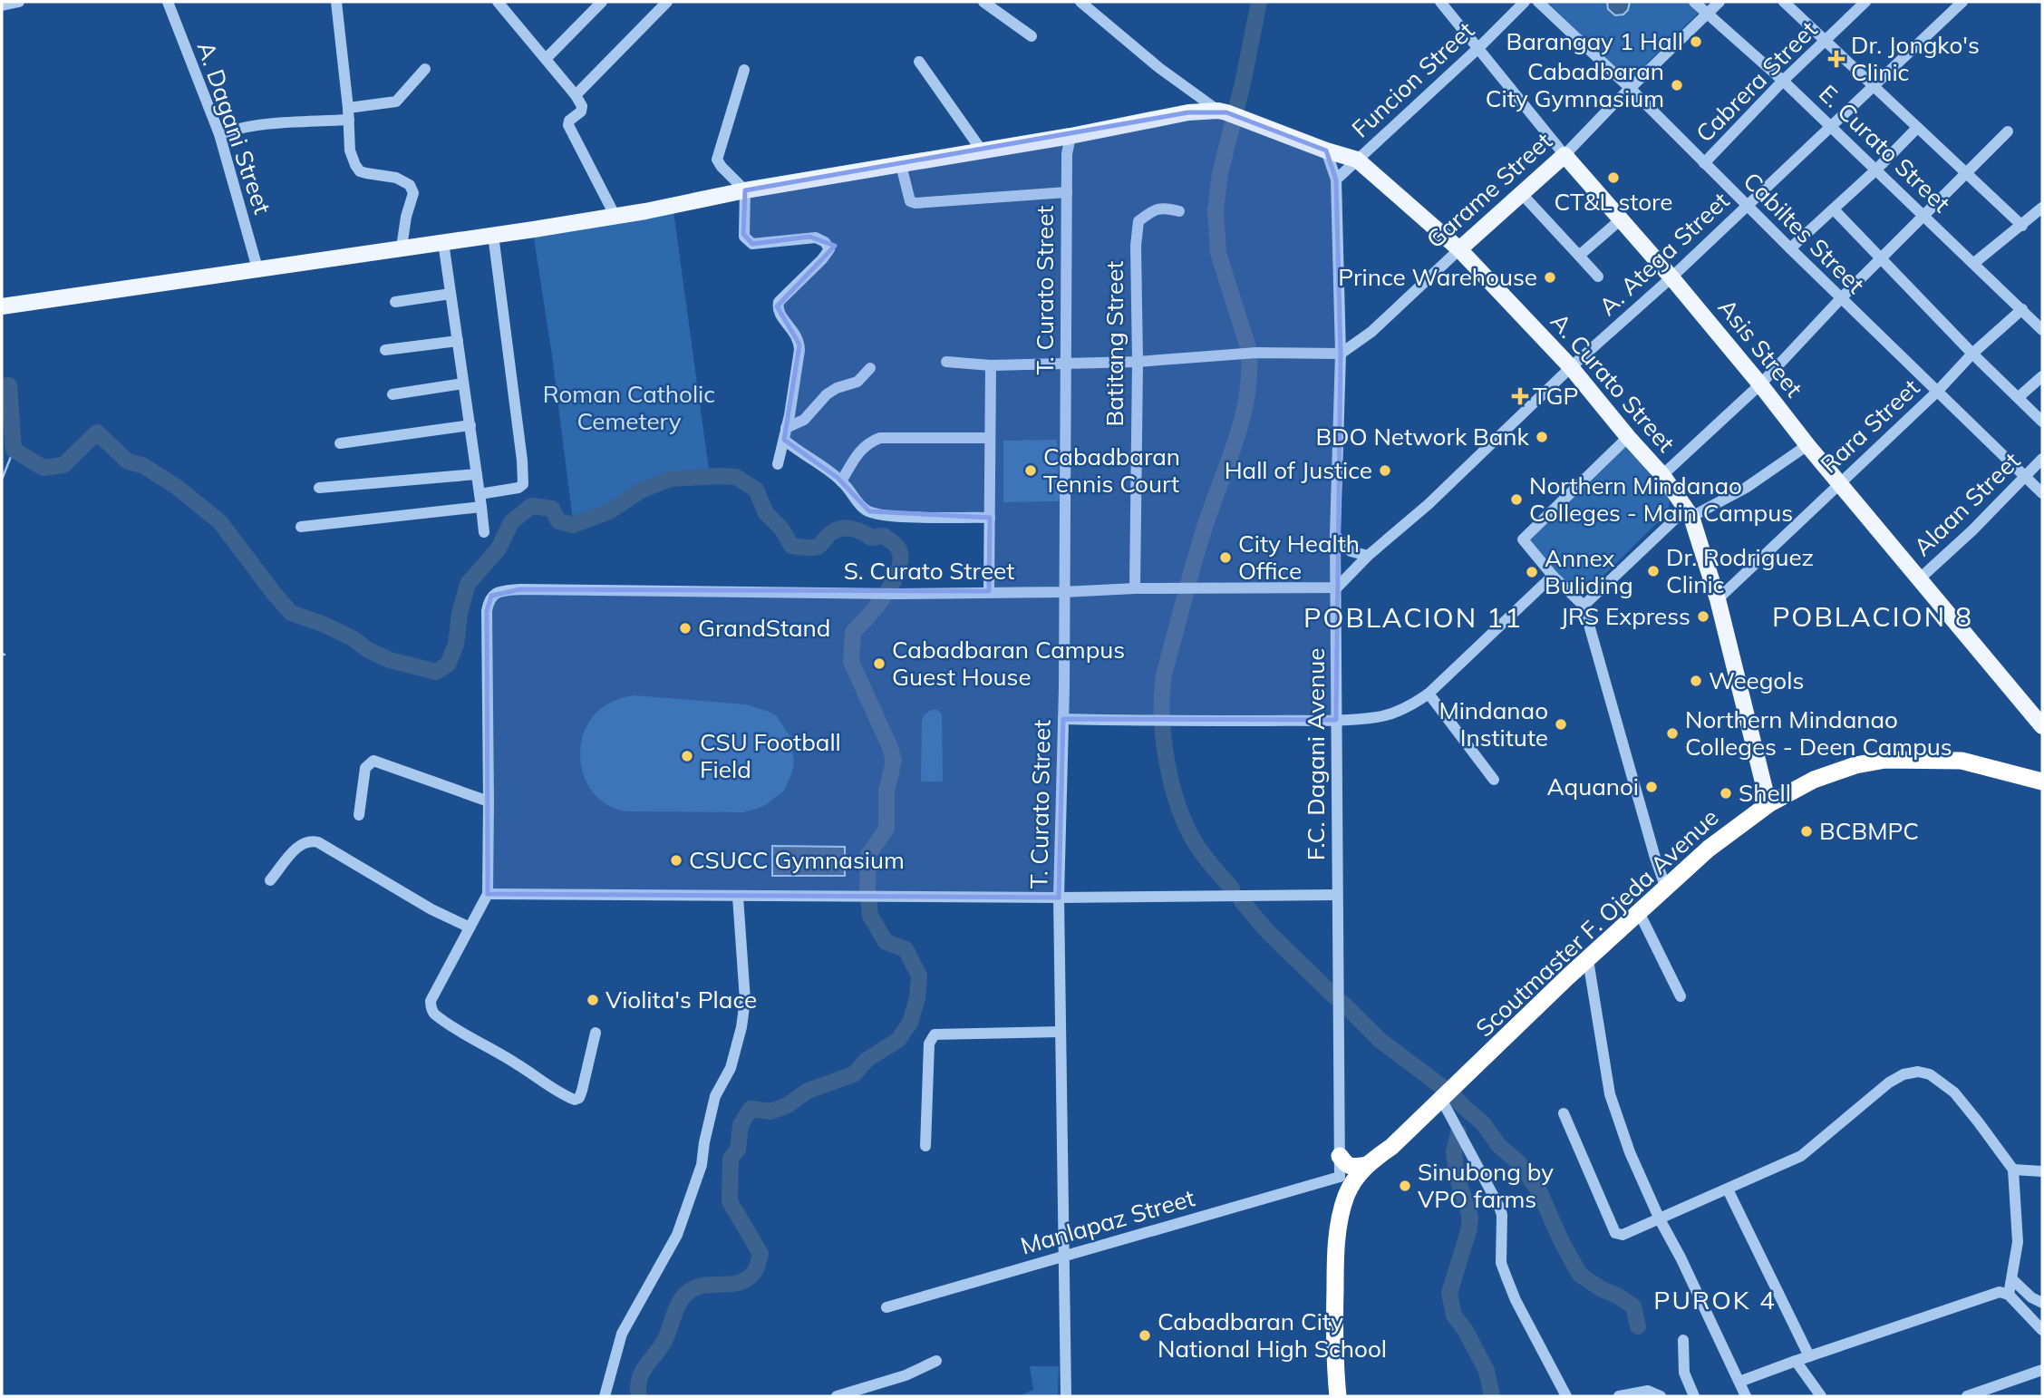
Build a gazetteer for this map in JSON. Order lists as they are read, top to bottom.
{
  "streets": {
    "highway": ["Scoutmaster F. Ojeda Avenue"],
    "main road": ["Garame Street", "Asis Street", "A. Curato Street"],
    "street": [
      "Funcion Street",
      "Cabrera Street",
      "A. Dagani Street",
      "E. Curato Street",
      "Cabiltes Street",
      "A. Atega Street",
      "T. Curato Street",
      "Batitang Street",
      "Rara Street",
      "Alaan Street",
      "S. Curato Street",
      "F.C. Dagani Avenue",
      "Manlapaz Street"
    ]
  },
  "crossings": [
    ["Funcion Street", "Asis Street"],
    ["Funcion Street", "A. Curato Street"],
    ["Funcion Street", "F.C. Dagani Avenue"],
    ["Cabrera Street", "E. Curato Street"],
    ["Cabrera Street", "Cabiltes Street"],
    ["E. Curato Street", "Garame Street"],
    ["E. Curato Street", "A. Atega Street"],
    ["E. Curato Street", "Rara Street"],
    ["Garame Street", "Cabiltes Street"],
    ["Garame Street", "Asis Street"],
    ["Garame Street", "A. Curato Street"],
    ["Garame Street", "F.C. Dagani Avenue"],
    ["Cabiltes Street", "A. Atega Street"],
    ["Cabiltes Street", "Rara Street"],
    ["Cabiltes Street", "Alaan Street"],
    ["A. Atega Street", "Asis Street"],
    ["A. Atega Street", "A. Curato Street"],
    ["A. Atega Street", "S. Curato Street"],
    ["A. Atega Street", "F.C. Dagani Avenue"],
    ["T. Curato Street", "S. Curato Street"],
    ["T. Curato Street", "Manlapaz Street"],
    ["Batitang Street", "S. Curato Street"],
    ["Asis Street", "Rara Street"],
    ["Asis Street", "Alaan Street"],
    ["A. Curato Street", "Rara Street"],
    ["A. Curato Street", "Scoutmaster F. Ojeda Avenue"],
    ["S. Curato Street", "F.C. Dagani Avenue"],
    ["F.C. Dagani Avenue", "Manlapaz Street"]
  ],
  "districts": ["POBLACION 8", "POBLACION 11", "PUROK 4"],
  "parks": ["Roman Catholic Cemetery"],
  "places": {
    "other": [
      "Barangay 1 Hall",
      "Cabadbaran City Gymnasium",
      "CT&L store",
      "Prince Warehouse",
      "BDO Network Bank",
      "Cabadbaran Tennis Court",
      "Hall of Justice",
      "Northern Mindanao Colleges - Main Campus",
      "City Health Office",
      "Dr. Rodriguez Clinic",
      "Annex Buliding",
      "JRS Express",
      "GrandStand",
      "Cabadbaran Campus Guest House",
      "Weegols",
      "Mindanao Institute",
      "Northern Mindanao Colleges - Deen Campus",
      "CSU Football Field",
      "Aquanoi",
      "Shell",
      "BCBMPC",
      "CSUCC Gymnasium",
      "Violita's Place",
      "Sinubong by VPO farms",
      "Cabadbaran City National High School"
    ],
    "health": ["Dr. Jongko's Clinic", "TGP"]
  }
}
